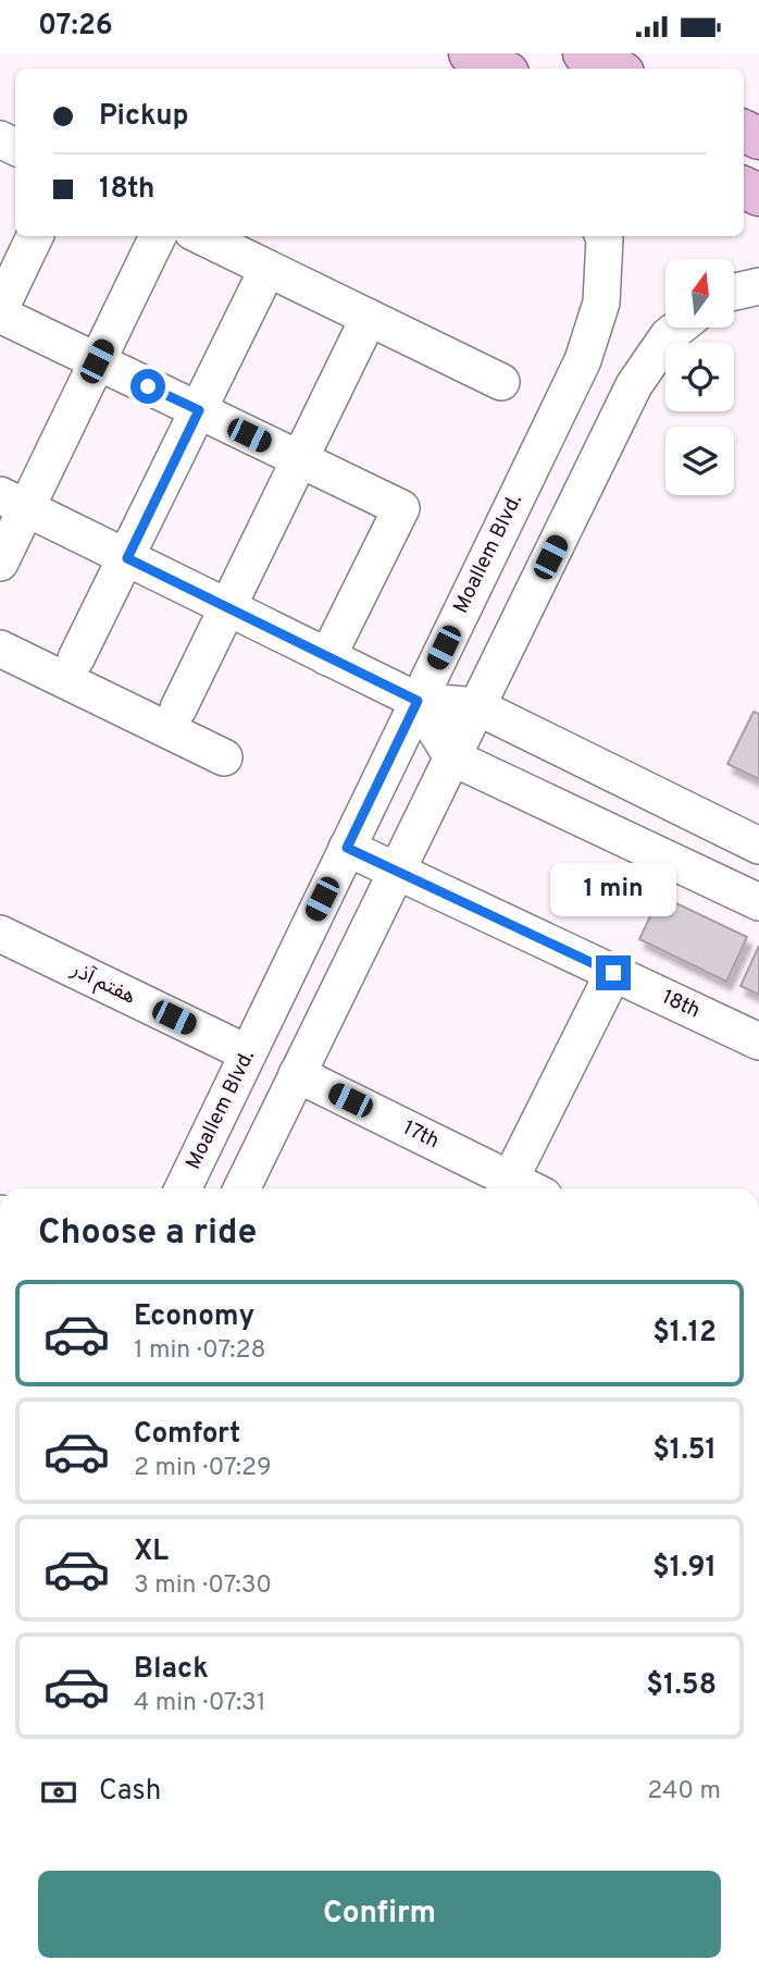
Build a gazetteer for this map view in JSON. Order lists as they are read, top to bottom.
{
  "streets": {
    "street": [
      "Moallem Blvd.",
      "هفتم آذر",
      "18th",
      "17th"
    ]
  },
  "crossings": [
    ["Moallem Blvd.", "هفتم آذر"],
    ["Moallem Blvd.", "18th"]
  ],
  "north": "top",
  "page": {
    "status": "07:26",
    "banner": ["Pickup", "18th"],
    "bubble": "1 min",
    "heading": "Choose a ride",
    "list": [
      {
        "name": "Economy",
        "note": "1 min · 07:28",
        "value": "$1.12"
      },
      {
        "name": "Comfort",
        "note": "2 min · 07:29",
        "value": "$1.51"
      },
      {
        "name": "XL",
        "note": "3 min · 07:30",
        "value": "$1.91"
      },
      {
        "name": "Black",
        "note": "4 min · 07:31",
        "value": "$1.58"
      }
    ],
    "pay": ["Cash", "240 m"],
    "buttons": "Confirm"
  }
}
